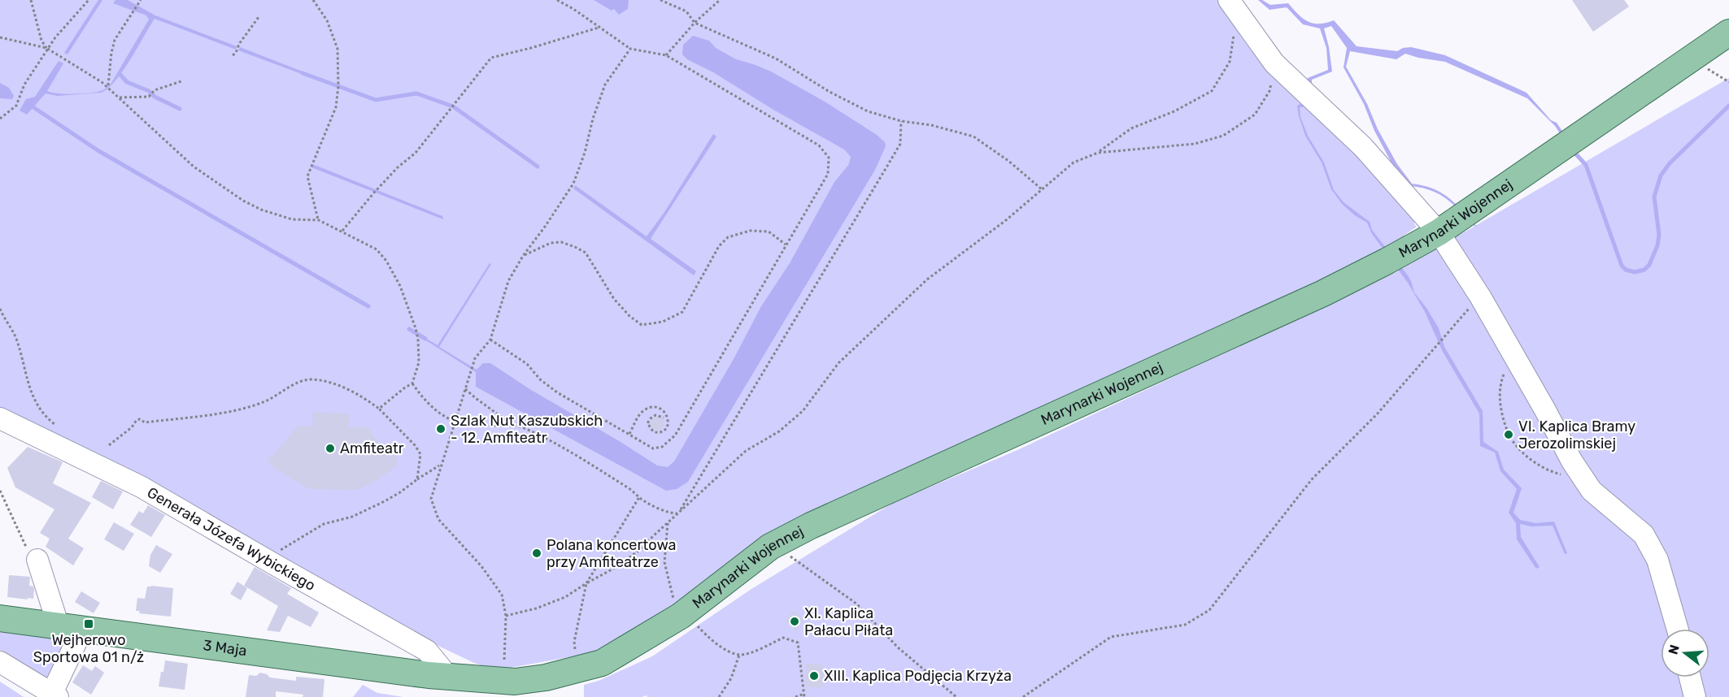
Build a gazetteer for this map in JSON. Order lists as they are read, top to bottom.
{
  "streets": {
    "main road": ["Marynarki Wojennej", "3 Maja"],
    "street": ["Generała Józefa Wybickiego"]
  },
  "crossings": [
    ["Marynarki Wojennej", "Generała Józefa Wybickiego"],
    ["Marynarki Wojennej", "3 Maja"],
    ["Generała Józefa Wybickiego", "3 Maja"]
  ],
  "places": {
    "other": [
      "Szlak Nut Kaszubskich - 12. Amfiteatr",
      "VI. Kaplica Bramy Jerozolimskiej",
      "Amfiteatr",
      "Polana koncertowa przy Amfiteatrze",
      "XI. Kaplica Pałacu Piłata",
      "XIII. Kaplica Podjęcia Krzyża"
    ],
    "transit": ["Wejherowo Sportowa 01 n/ż"]
  },
  "north": "left"
}
